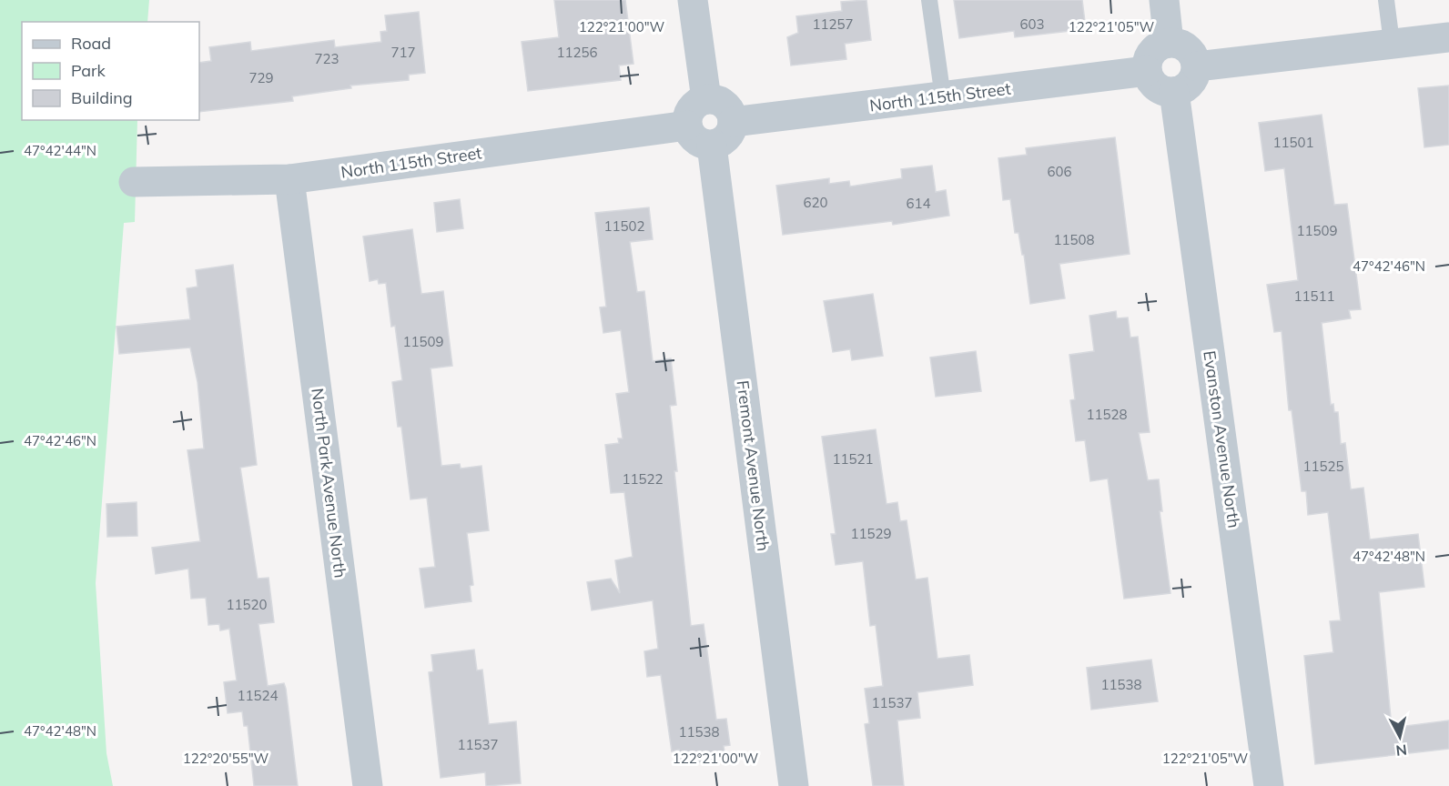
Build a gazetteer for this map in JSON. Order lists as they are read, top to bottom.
{
  "streets": {
    "street": [
      "North 115th Street",
      "Evanston Avenue North",
      "Fremont Avenue North",
      "North Park Avenue North"
    ]
  },
  "crossings": [
    ["North 115th Street", "Evanston Avenue North"],
    ["North 115th Street", "Fremont Avenue North"],
    ["North 115th Street", "North Park Avenue North"]
  ],
  "house_numbers": [
    "11257",
    "603",
    "717",
    "11256",
    "723",
    "729",
    "11501",
    "606",
    "620",
    "614",
    "11502",
    "11509",
    "11508",
    "11511",
    "11509",
    "11528",
    "11521",
    "11525",
    "11522",
    "11529",
    "11520",
    "11538",
    "11524",
    "11537",
    "11538",
    "11537"
  ],
  "legend": ["Road", "Park", "Building"],
  "north": "bottom",
  "coordinates": [
    "122°21'00\"W",
    "122°21'05\"W",
    "47°42'44\"N",
    "47°42'46\"N",
    "47°42'48\"N",
    "122°20'55\"W"
  ]
}
